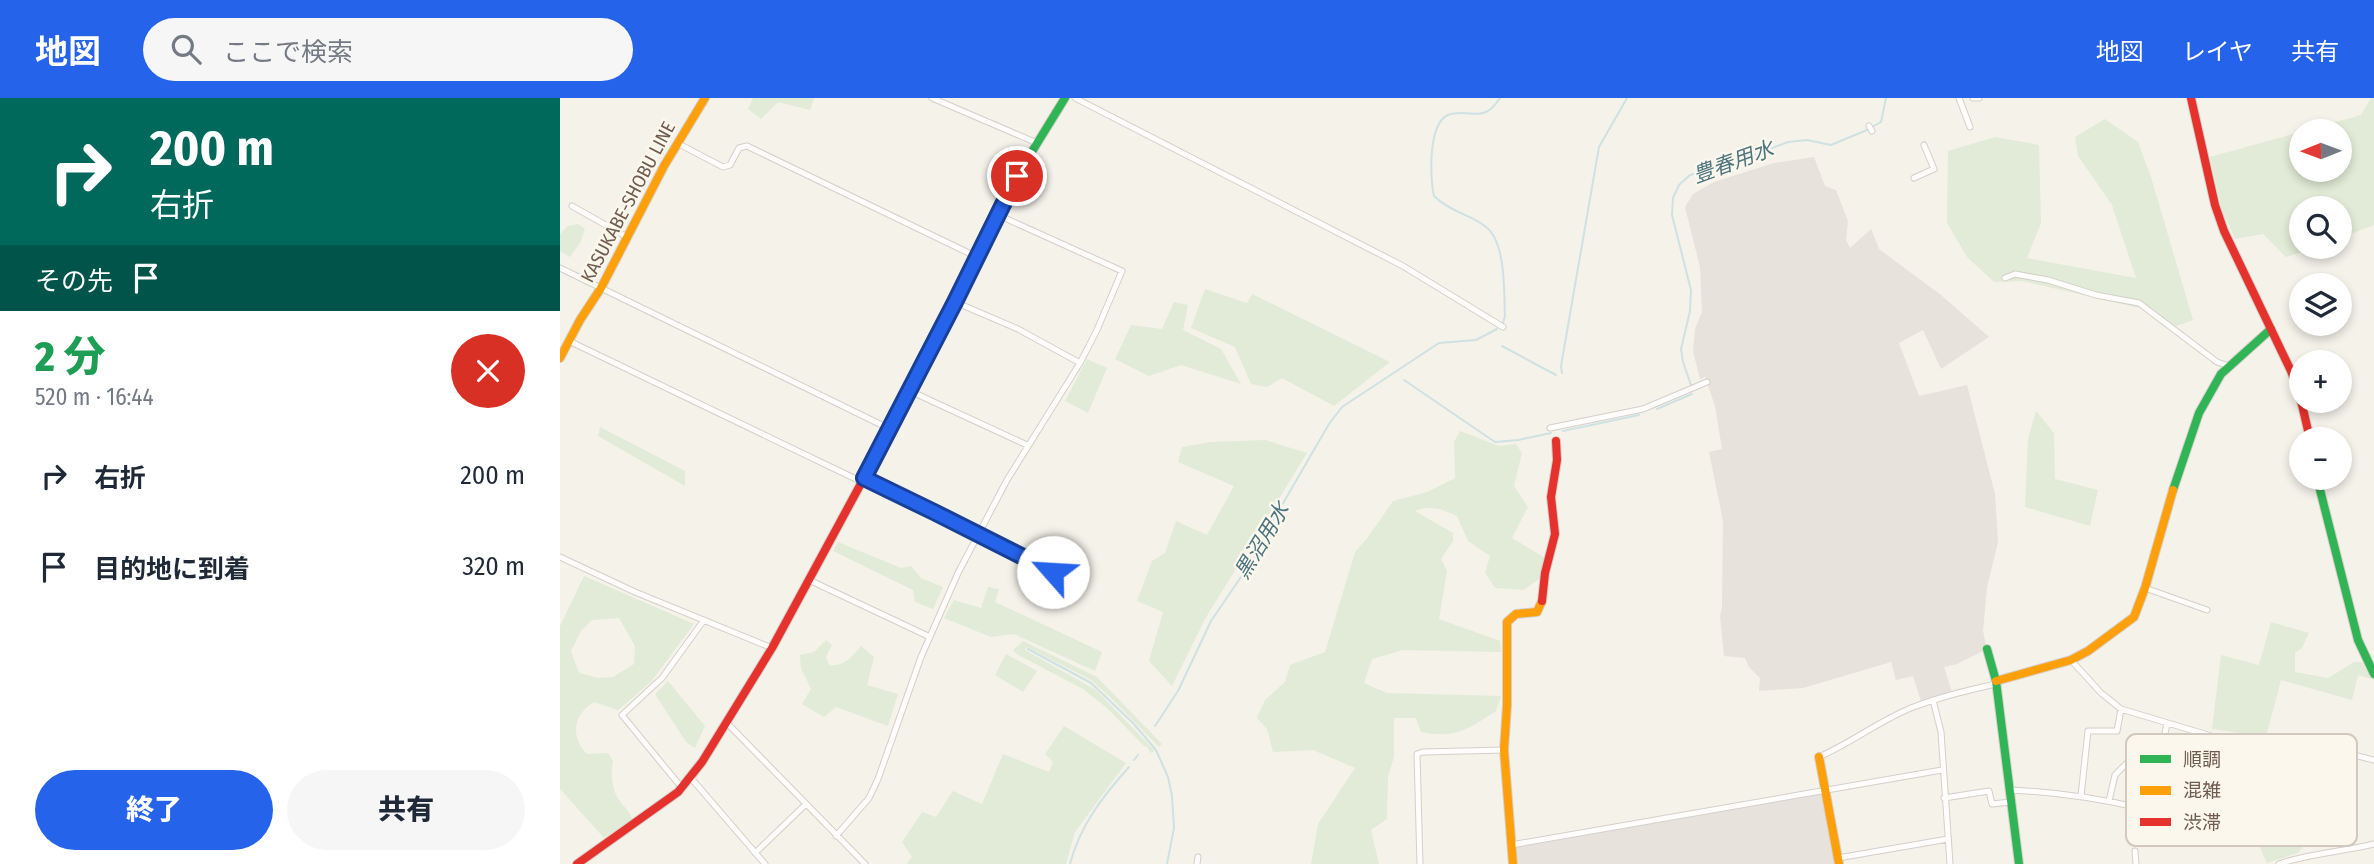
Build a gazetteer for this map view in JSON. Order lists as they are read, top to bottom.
{
  "streets": {
    "street": ["KASUKABE-SHOBU LINE"]
  },
  "water": ["豊春用水", "黒沼用水"],
  "legend": ["順調", "混雑", "渋滞"],
  "north": "left",
  "page": {
    "header": "地図",
    "search": "ここで検索",
    "nav": ["地図", "レイヤ", "共有"],
    "turn": ["200 m", "右折"],
    "map_buttons": ["+", "−"],
    "then": "その先",
    "heading": ["2 分", "520 m · 16:44"],
    "list": [
      {
        "name": "右折",
        "value": "200 m"
      },
      {
        "name": "目的地に到着",
        "value": "320 m"
      }
    ],
    "buttons": ["終了", "共有"]
  }
}
